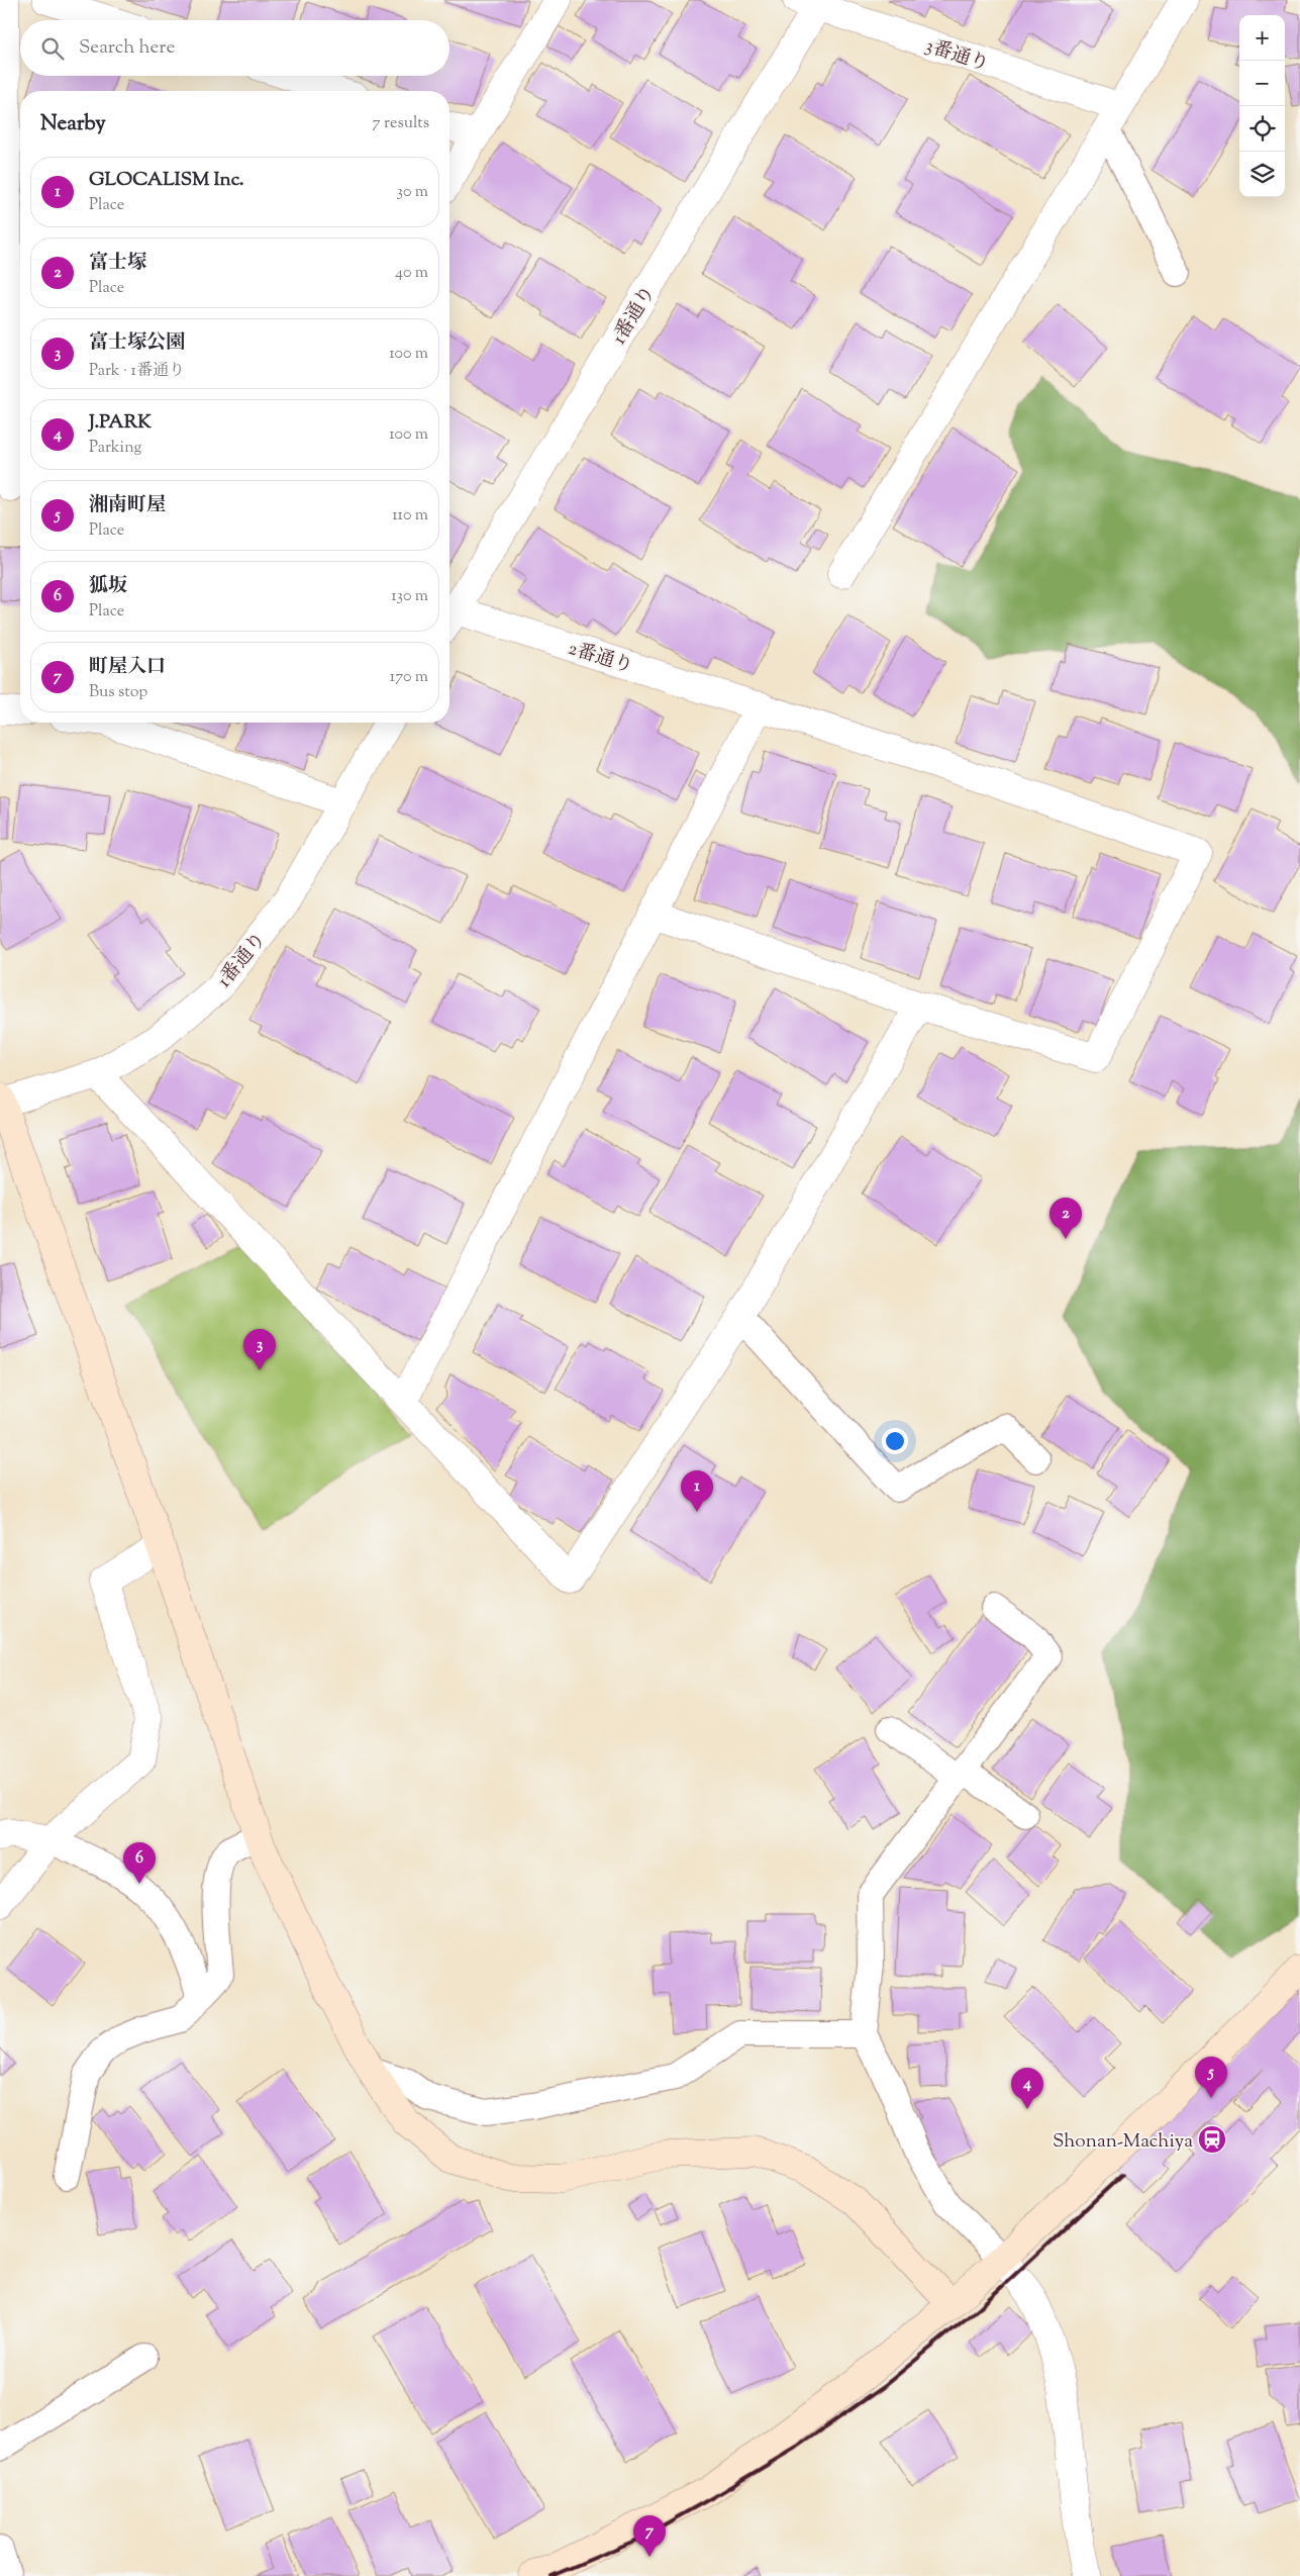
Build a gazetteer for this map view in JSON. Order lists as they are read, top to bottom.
{
  "streets": {
    "street": ["3番通り", "1番通り", "2番通り"]
  },
  "crossings": [
    ["3番通り", "1番通り"]
  ],
  "places": {
    "station": ["Shonan-Machiya"]
  },
  "page": {
    "map_buttons": ["+", "−"],
    "search": "Search here",
    "heading": ["Nearby", "7 results"],
    "list": [
      {
        "mark": "1",
        "name": "GLOCALISM Inc.",
        "note": "Place",
        "value": "30 m"
      },
      {
        "mark": "2",
        "name": "富士塚",
        "note": "Place",
        "value": "40 m"
      },
      {
        "mark": "3",
        "name": "富士塚公園",
        "note": "Park · 1番通り",
        "value": "100 m"
      },
      {
        "mark": "4",
        "name": "J.PARK",
        "note": "Parking",
        "value": "100 m"
      },
      {
        "mark": "5",
        "name": "湘南町屋",
        "note": "Place",
        "value": "110 m"
      },
      {
        "mark": "6",
        "name": "狐坂",
        "note": "Place",
        "value": "130 m"
      },
      {
        "mark": "7",
        "name": "町屋入口",
        "note": "Bus stop",
        "value": "170 m"
      }
    ],
    "pins": [
      "2",
      "3",
      "1",
      "6",
      "5",
      "4",
      "7"
    ]
  }
}
